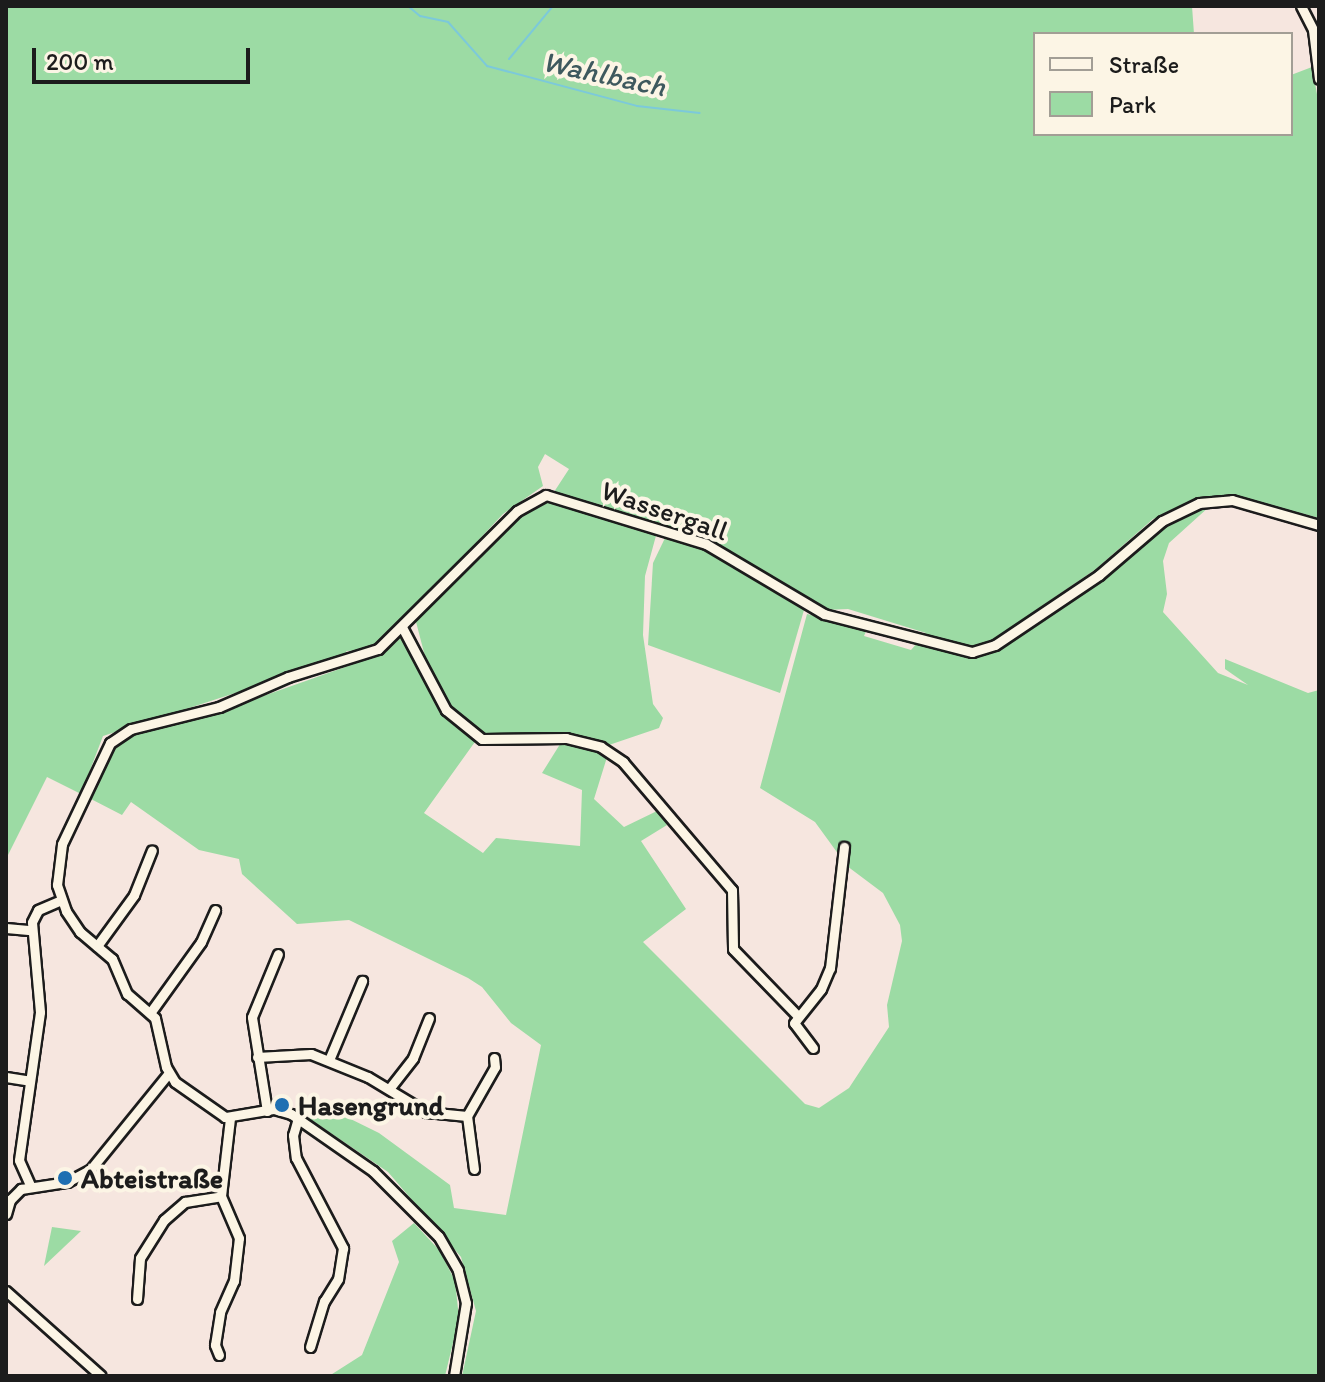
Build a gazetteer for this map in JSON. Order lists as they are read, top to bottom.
{
  "streets": {
    "street": ["Wassergall"]
  },
  "water": ["Wahlbach"],
  "places": ["Hasengrund", "Abteistraße"],
  "legend": ["Straße", "Park"],
  "scale_bar": "200 m"
}
